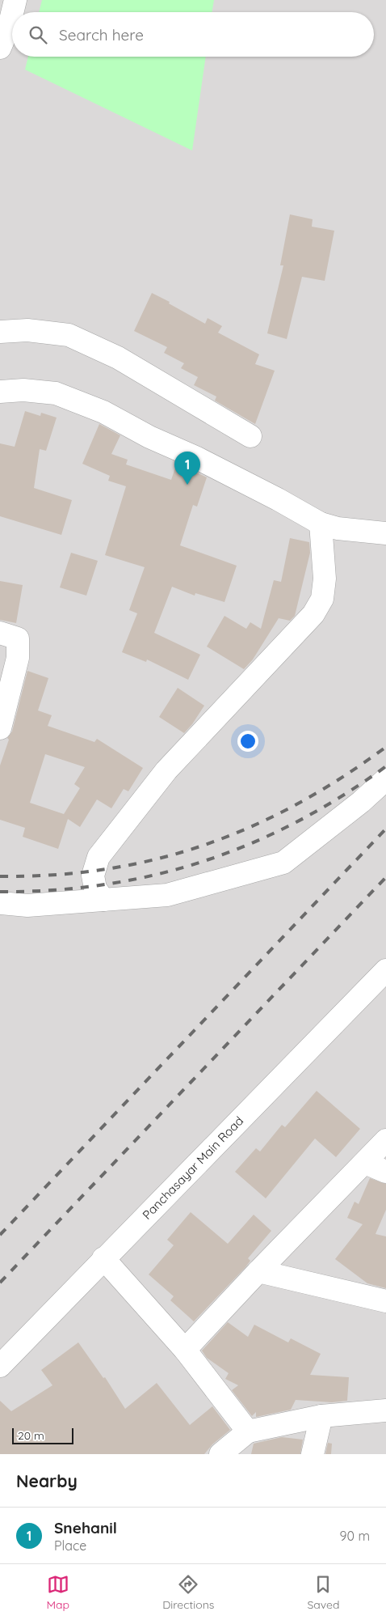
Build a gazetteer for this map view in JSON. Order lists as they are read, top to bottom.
{
  "streets": {
    "street": ["Panchasayar Main Road"]
  },
  "scale_bar": "20 m",
  "page": {
    "search": "Search here",
    "pins": "1",
    "scale": "20 m",
    "heading": "Nearby",
    "list": [
      {
        "mark": "1",
        "name": "Snehanil",
        "note": "Place",
        "value": "90 m"
      }
    ],
    "nav": ["Map", "Directions", "Saved"]
  }
}
